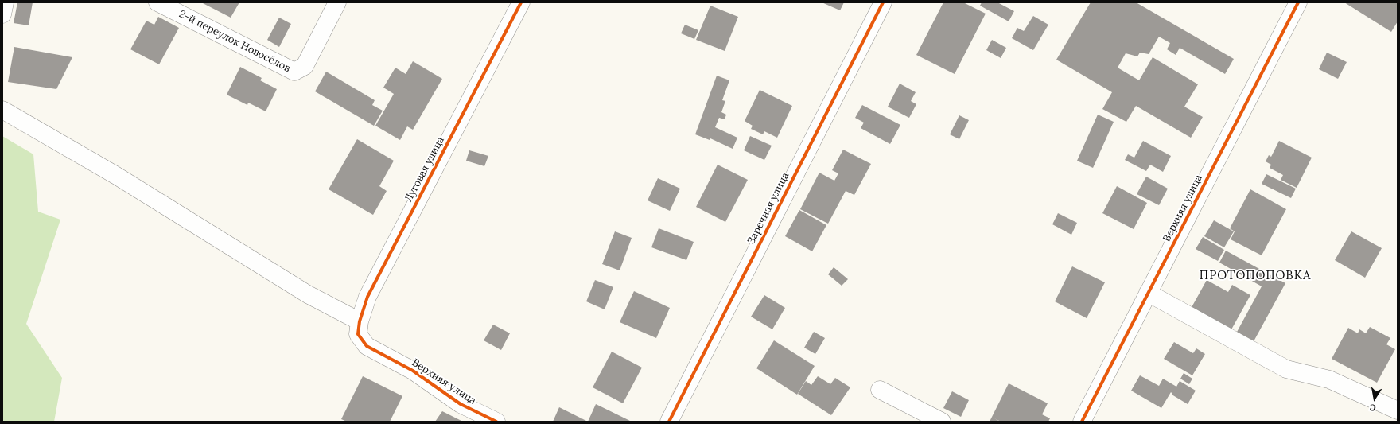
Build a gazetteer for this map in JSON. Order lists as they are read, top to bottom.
{
  "streets": {
    "street": [
      "2-й переулок Новосёлов",
      "Луговая улица",
      "Заречная улица",
      "Верхняя улица"
    ]
  },
  "crossings": [
    ["Луговая улица", "Верхняя улица"]
  ],
  "districts": ["ПРОТОПОПОВКА"],
  "north": "bottom"
}
